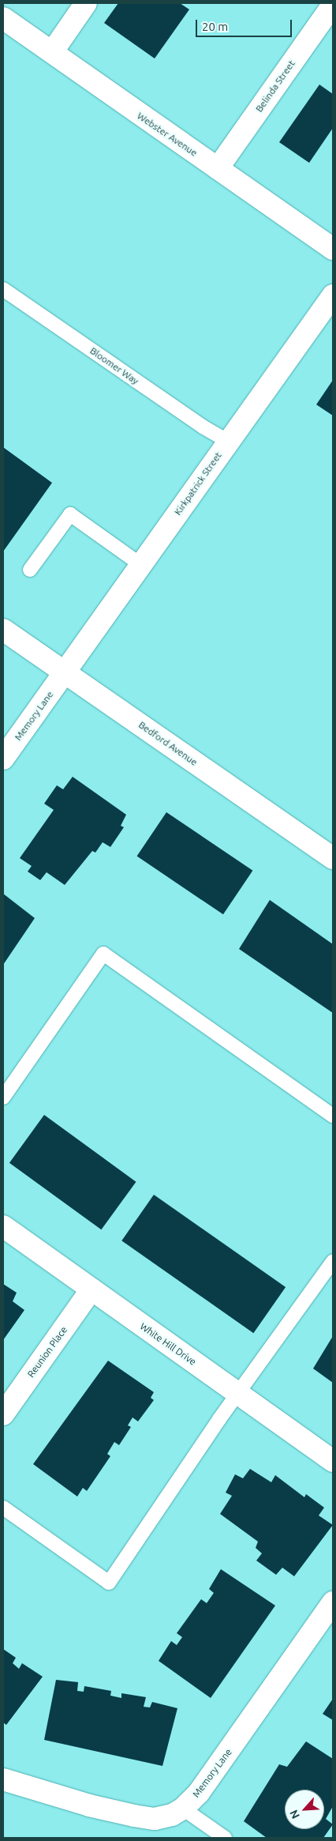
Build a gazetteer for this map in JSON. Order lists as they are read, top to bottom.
{
  "streets": {
    "street": [
      "Belinda Street",
      "Webster Avenue",
      "Kirkpatrick Street",
      "Memory Lane",
      "Bedford Avenue",
      "White Hill Drive",
      "Reunion Place"
    ],
    "lane": ["Bloomer Way"]
  },
  "crossings": [
    ["Belinda Street", "Webster Avenue"],
    ["Bloomer Way", "Kirkpatrick Street"],
    ["Kirkpatrick Street", "Memory Lane"],
    ["Kirkpatrick Street", "Bedford Avenue"],
    ["Memory Lane", "Bedford Avenue"],
    ["White Hill Drive", "Reunion Place"]
  ],
  "scale_bar": "20 m",
  "north": "bottom left"
}
